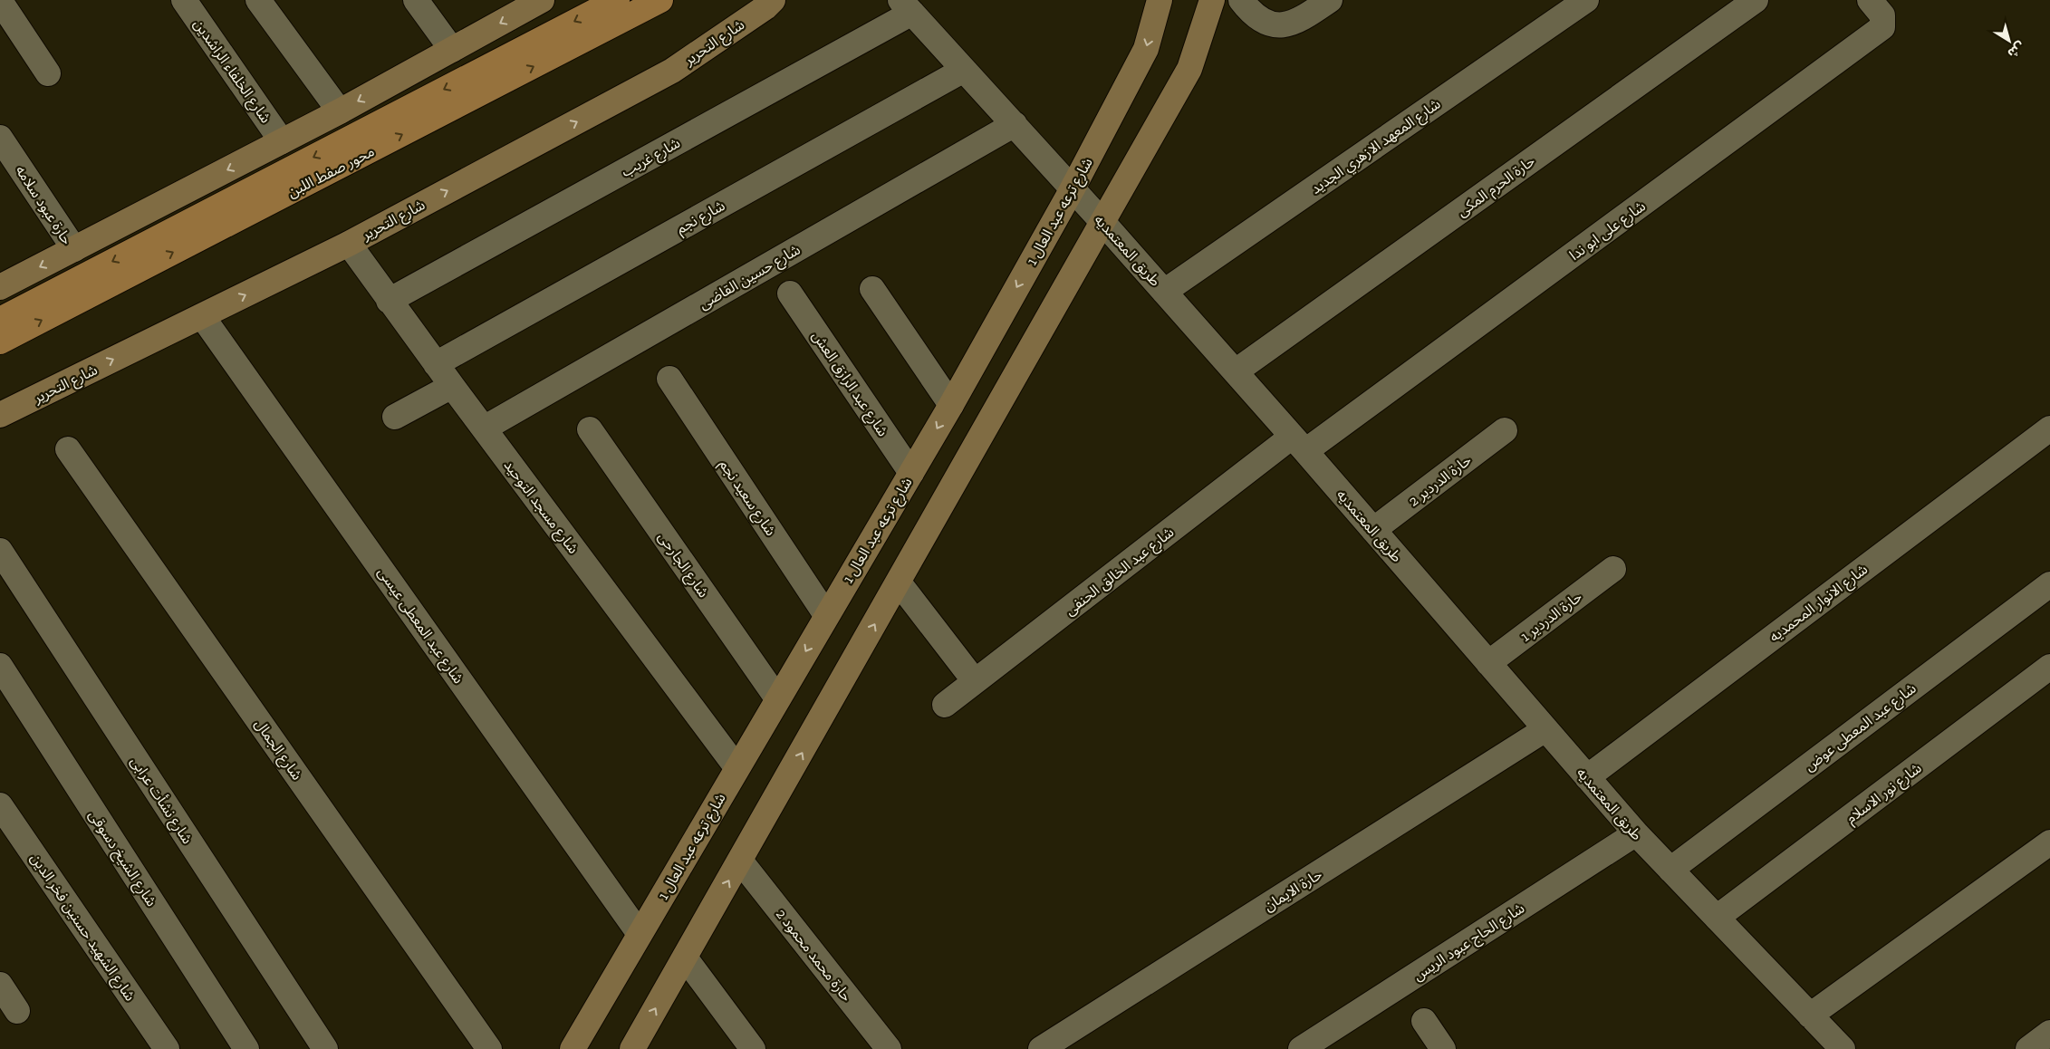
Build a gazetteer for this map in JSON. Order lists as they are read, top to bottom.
{
  "streets": {
    "main road": ["محور صفط اللبن"],
    "street": [
      "شارع التحرير",
      "شارع الخلفاء الراشدين",
      "شارع المعهد الازهري الجديد",
      "شارع غريب",
      "حارة الحرم المكى",
      "حارة عبود سلامه",
      "شارع ترعه عبد العال 1",
      "شارع نجم",
      "شارع على ابو ندا",
      "طريق المعتمديه",
      "شارع حسين القاضى",
      "شارع عبد الرازق العش",
      "حارة الدردير 2",
      "شارع سعيد نجم",
      "شارع مسجد التوحيد",
      "شارع الجارحى",
      "شارع عبد الخالق الحنفى",
      "شارع الانوار المحمديه",
      "حارة الدردير 1",
      "شارع عبد المعطى عيسى",
      "شارع عبد المعطى عوض",
      "شارع الجمال",
      "شارع نور الاسلام",
      "شارع نشأت عرابى",
      "شارع الشيخ دسوقى",
      "حارة الايمان",
      "شارع الشهيد حسنين فخر الدين",
      "شارع الحاج عبود الريس",
      "حارة محمد محمود 2"
    ]
  },
  "crossings": [
    ["شارع التحرير", "شارع مسجد التوحيد"],
    ["شارع التحرير", "شارع عبد المعطى عيسى"],
    ["شارع المعهد الازهري الجديد", "طريق المعتمديه"],
    ["شارع غريب", "طريق المعتمديه"],
    ["شارع غريب", "شارع مسجد التوحيد"],
    ["حارة الحرم المكى", "طريق المعتمديه"],
    ["شارع ترعه عبد العال 1", "طريق المعتمديه"],
    ["شارع ترعه عبد العال 1", "شارع عبد الرازق العش"],
    ["شارع ترعه عبد العال 1", "شارع سعيد نجم"],
    ["شارع ترعه عبد العال 1", "شارع مسجد التوحيد"],
    ["شارع ترعه عبد العال 1", "شارع الجارحى"],
    ["شارع ترعه عبد العال 1", "شارع عبد المعطى عيسى"],
    ["شارع نجم", "طريق المعتمديه"],
    ["شارع نجم", "شارع مسجد التوحيد"],
    ["شارع على ابو ندا", "طريق المعتمديه"],
    ["شارع على ابو ندا", "شارع عبد الخالق الحنفى"],
    ["طريق المعتمديه", "شارع حسين القاضى"],
    ["طريق المعتمديه", "حارة الدردير 2"],
    ["طريق المعتمديه", "شارع عبد الخالق الحنفى"],
    ["طريق المعتمديه", "شارع الانوار المحمديه"],
    ["طريق المعتمديه", "حارة الدردير 1"],
    ["طريق المعتمديه", "شارع عبد المعطى عوض"],
    ["طريق المعتمديه", "شارع نور الاسلام"],
    ["طريق المعتمديه", "حارة الايمان"],
    ["طريق المعتمديه", "شارع الحاج عبود الريس"],
    ["شارع حسين القاضى", "شارع مسجد التوحيد"]
  ],
  "north": "bottom right"
}
